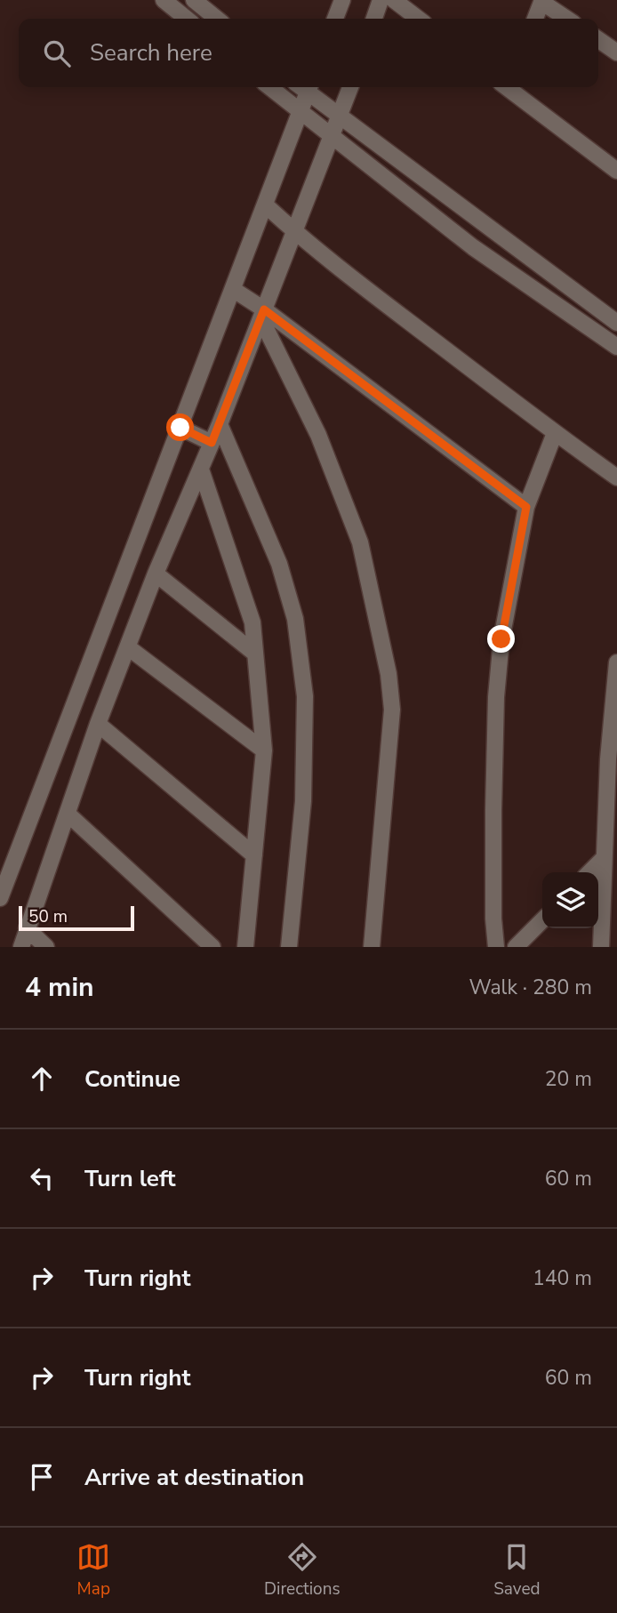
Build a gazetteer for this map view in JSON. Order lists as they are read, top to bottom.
{
  "scale_bar": "50 m",
  "page": {
    "search": "Search here",
    "scale": "50 m",
    "heading": ["4 min", "Walk · 280 m"],
    "list": [
      ["Continue", "20 m"],
      ["Turn left", "60 m"],
      ["Turn right", "140 m"],
      ["Turn right", "60 m"],
      "Arrive at destination"
    ],
    "nav": ["Map", "Directions", "Saved"]
  }
}
